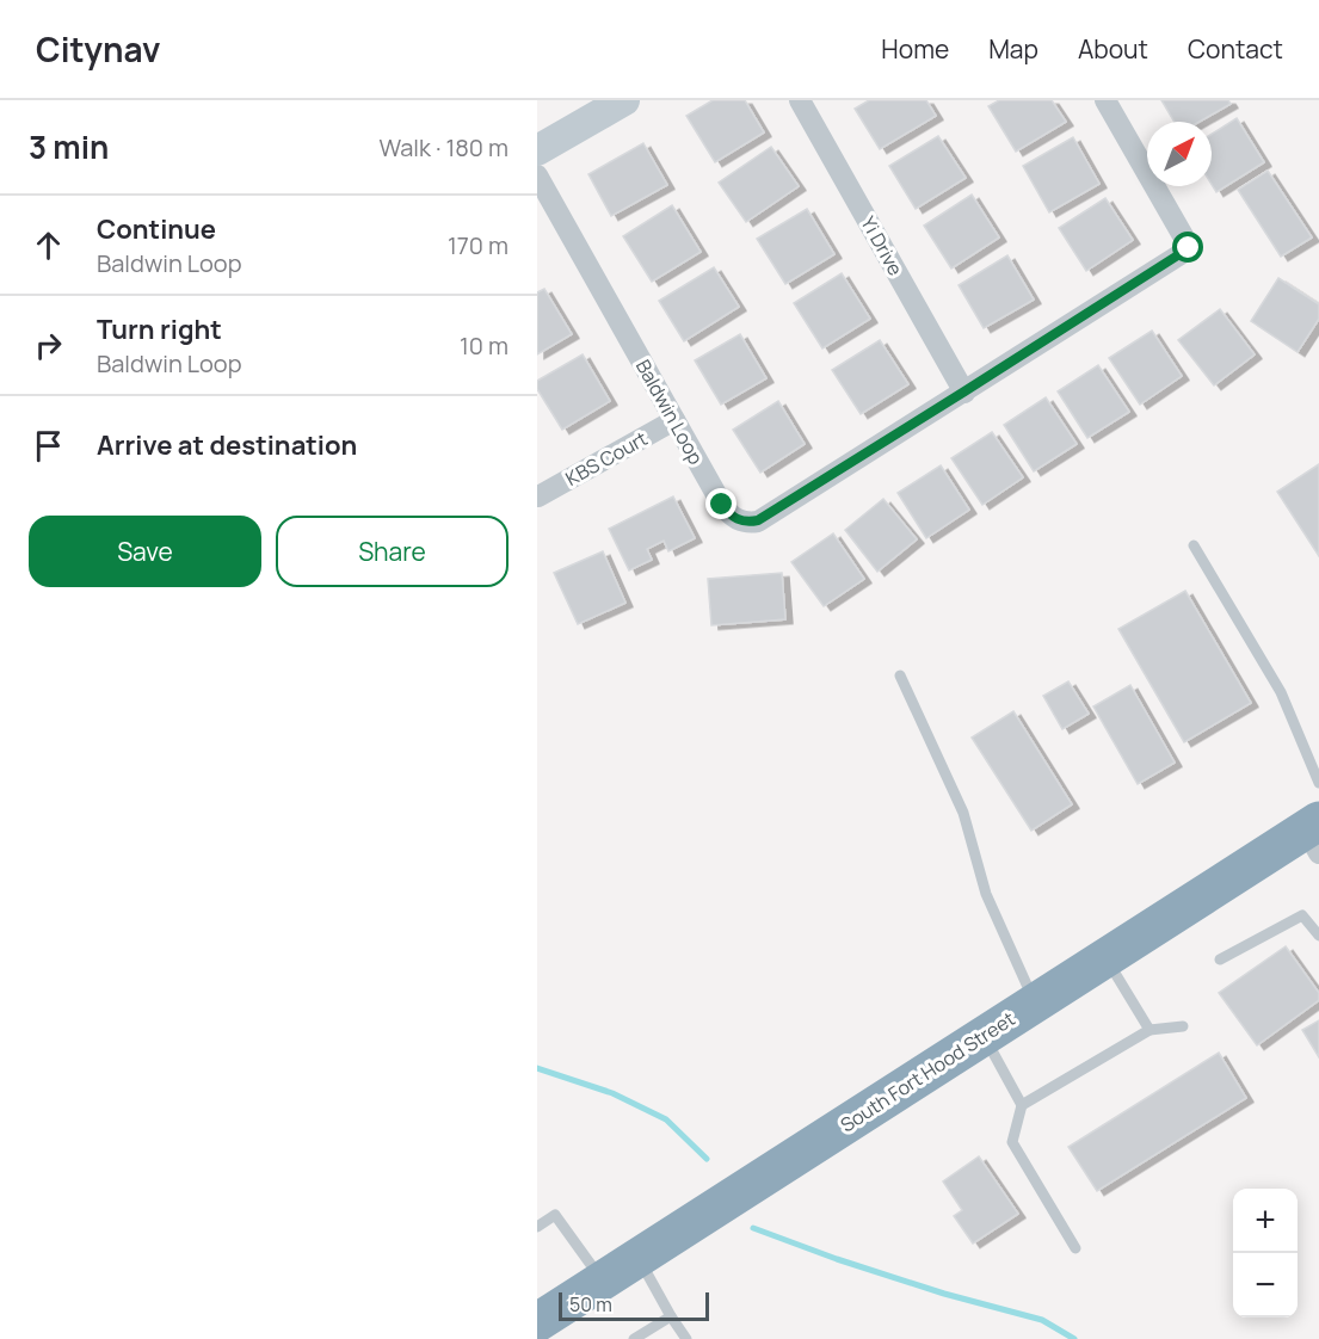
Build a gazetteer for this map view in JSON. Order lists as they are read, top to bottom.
{
  "streets": {
    "highway": ["South Fort Hood Street"],
    "street": ["Yi Drive", "Baldwin Loop", "KBS Court"]
  },
  "crossings": [
    ["Yi Drive", "Baldwin Loop"],
    ["Baldwin Loop", "KBS Court"]
  ],
  "scale_bar": "50 m",
  "north": "top right",
  "page": {
    "header": "Citynav",
    "nav": [
      "Home",
      "Map",
      "About",
      "Contact"
    ],
    "heading": ["3 min", "Walk · 180 m"],
    "list": [
      ["Continue", "Baldwin Loop", "170 m"],
      ["Turn right", "Baldwin Loop", "10 m"],
      "Arrive at destination"
    ],
    "buttons": ["Save", "Share"],
    "map_buttons": ["+", "−"],
    "scale": "50 m"
  }
}
